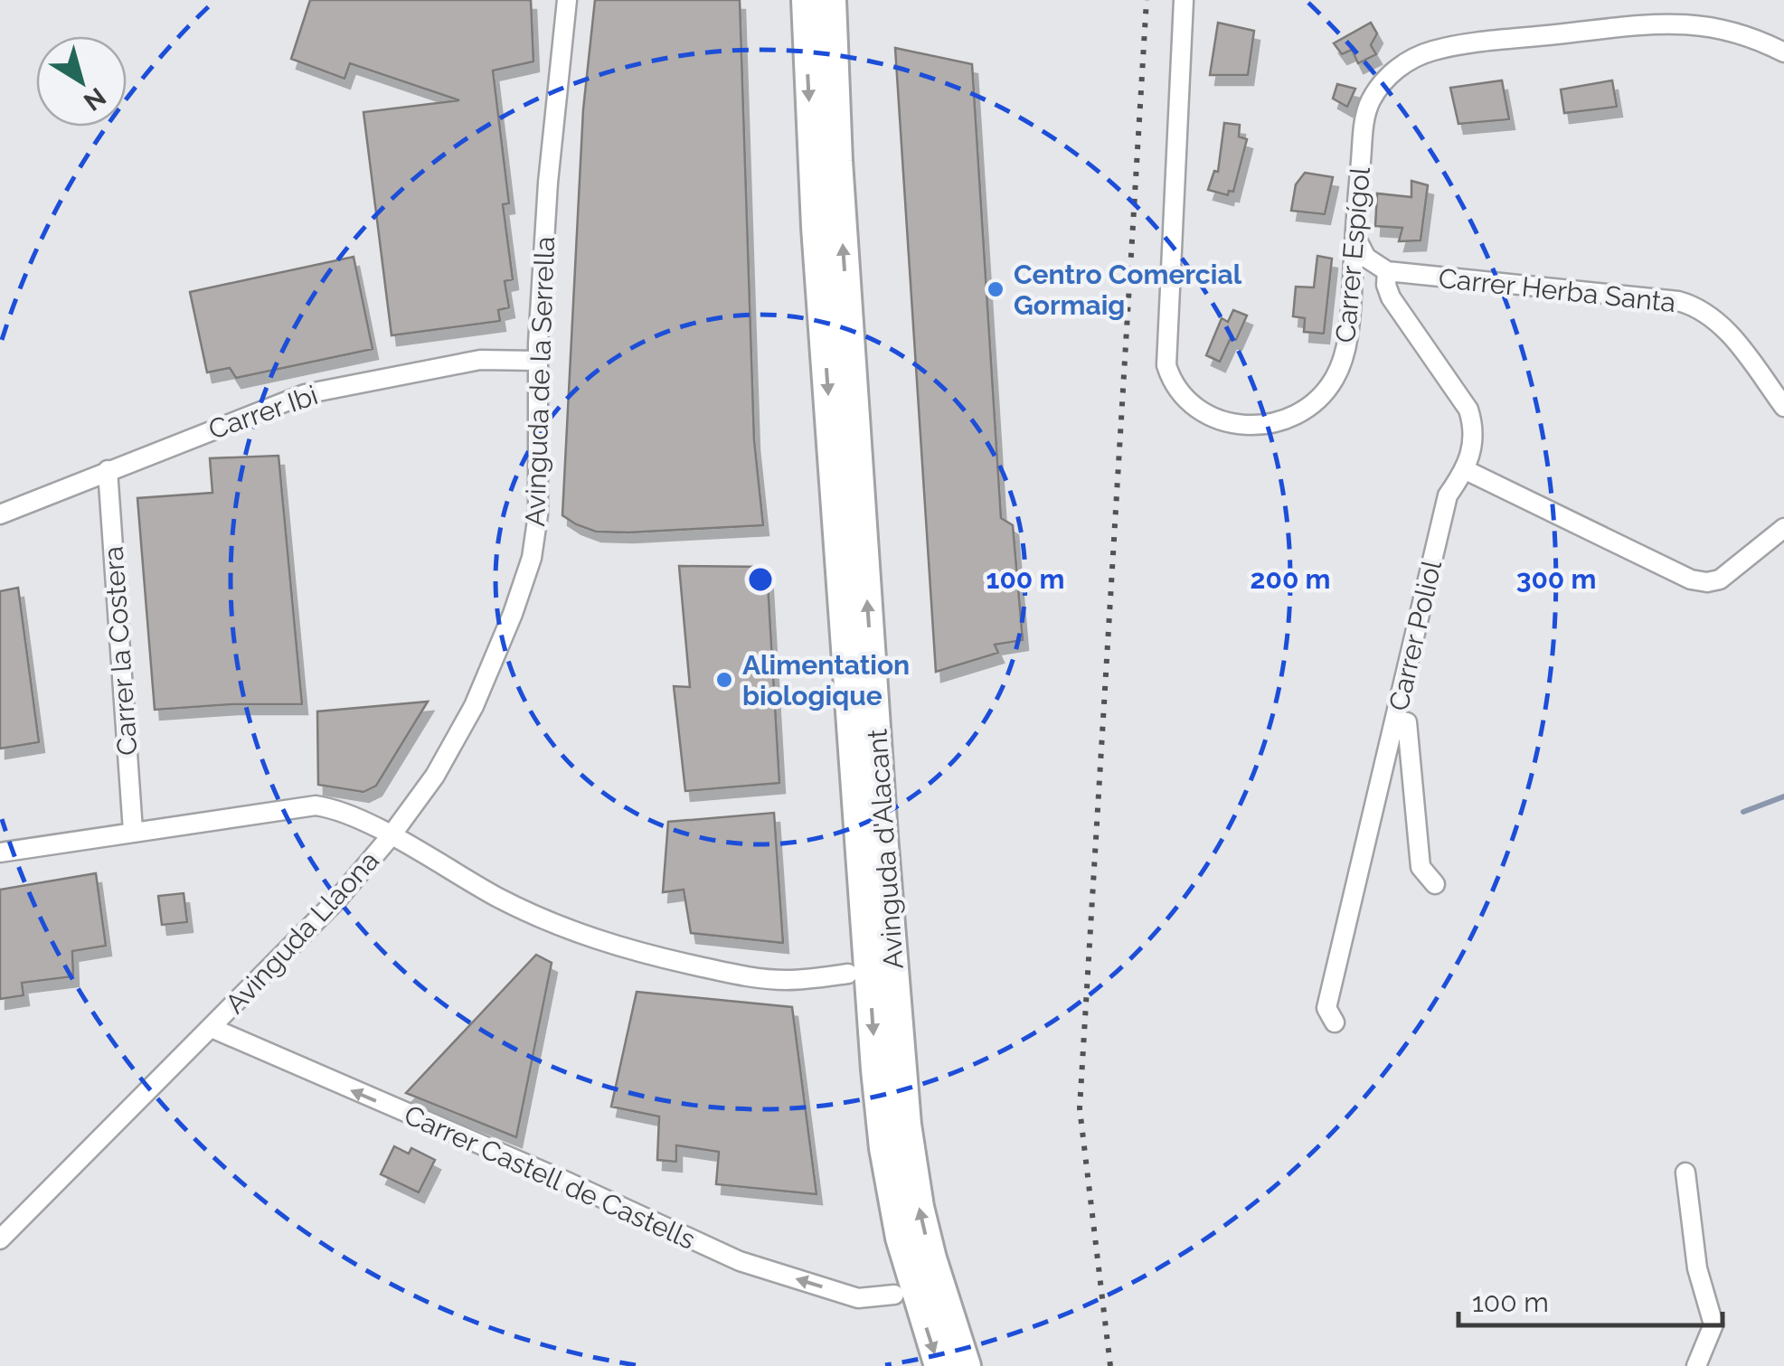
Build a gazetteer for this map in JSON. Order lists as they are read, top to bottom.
{
  "streets": {
    "main road": ["Avinguda d'Alacant"],
    "street": [
      "Carrer Espígol",
      "Carrer Herba Santa",
      "Avinguda de la Serrella",
      "Carrer Ibi",
      "Carrer Poliol",
      "Carrer la Costera",
      "Avinguda Llaona",
      "Carrer Castell de Castells"
    ]
  },
  "crossings": [
    ["Carrer Herba Santa", "Carrer Poliol"],
    ["Avinguda de la Serrella", "Carrer Ibi"],
    ["Avinguda de la Serrella", "Avinguda Llaona"],
    ["Carrer Ibi", "Carrer la Costera"],
    ["Avinguda Llaona", "Carrer Castell de Castells"]
  ],
  "one_way": ["Carrer Castell de Castells"],
  "places": ["Centro Comercial Gormaig", "Alimentation biologique"],
  "scale_bar": "100 m",
  "north": "bottom right",
  "rings": ["100 m", "200 m", "300 m"]
}
